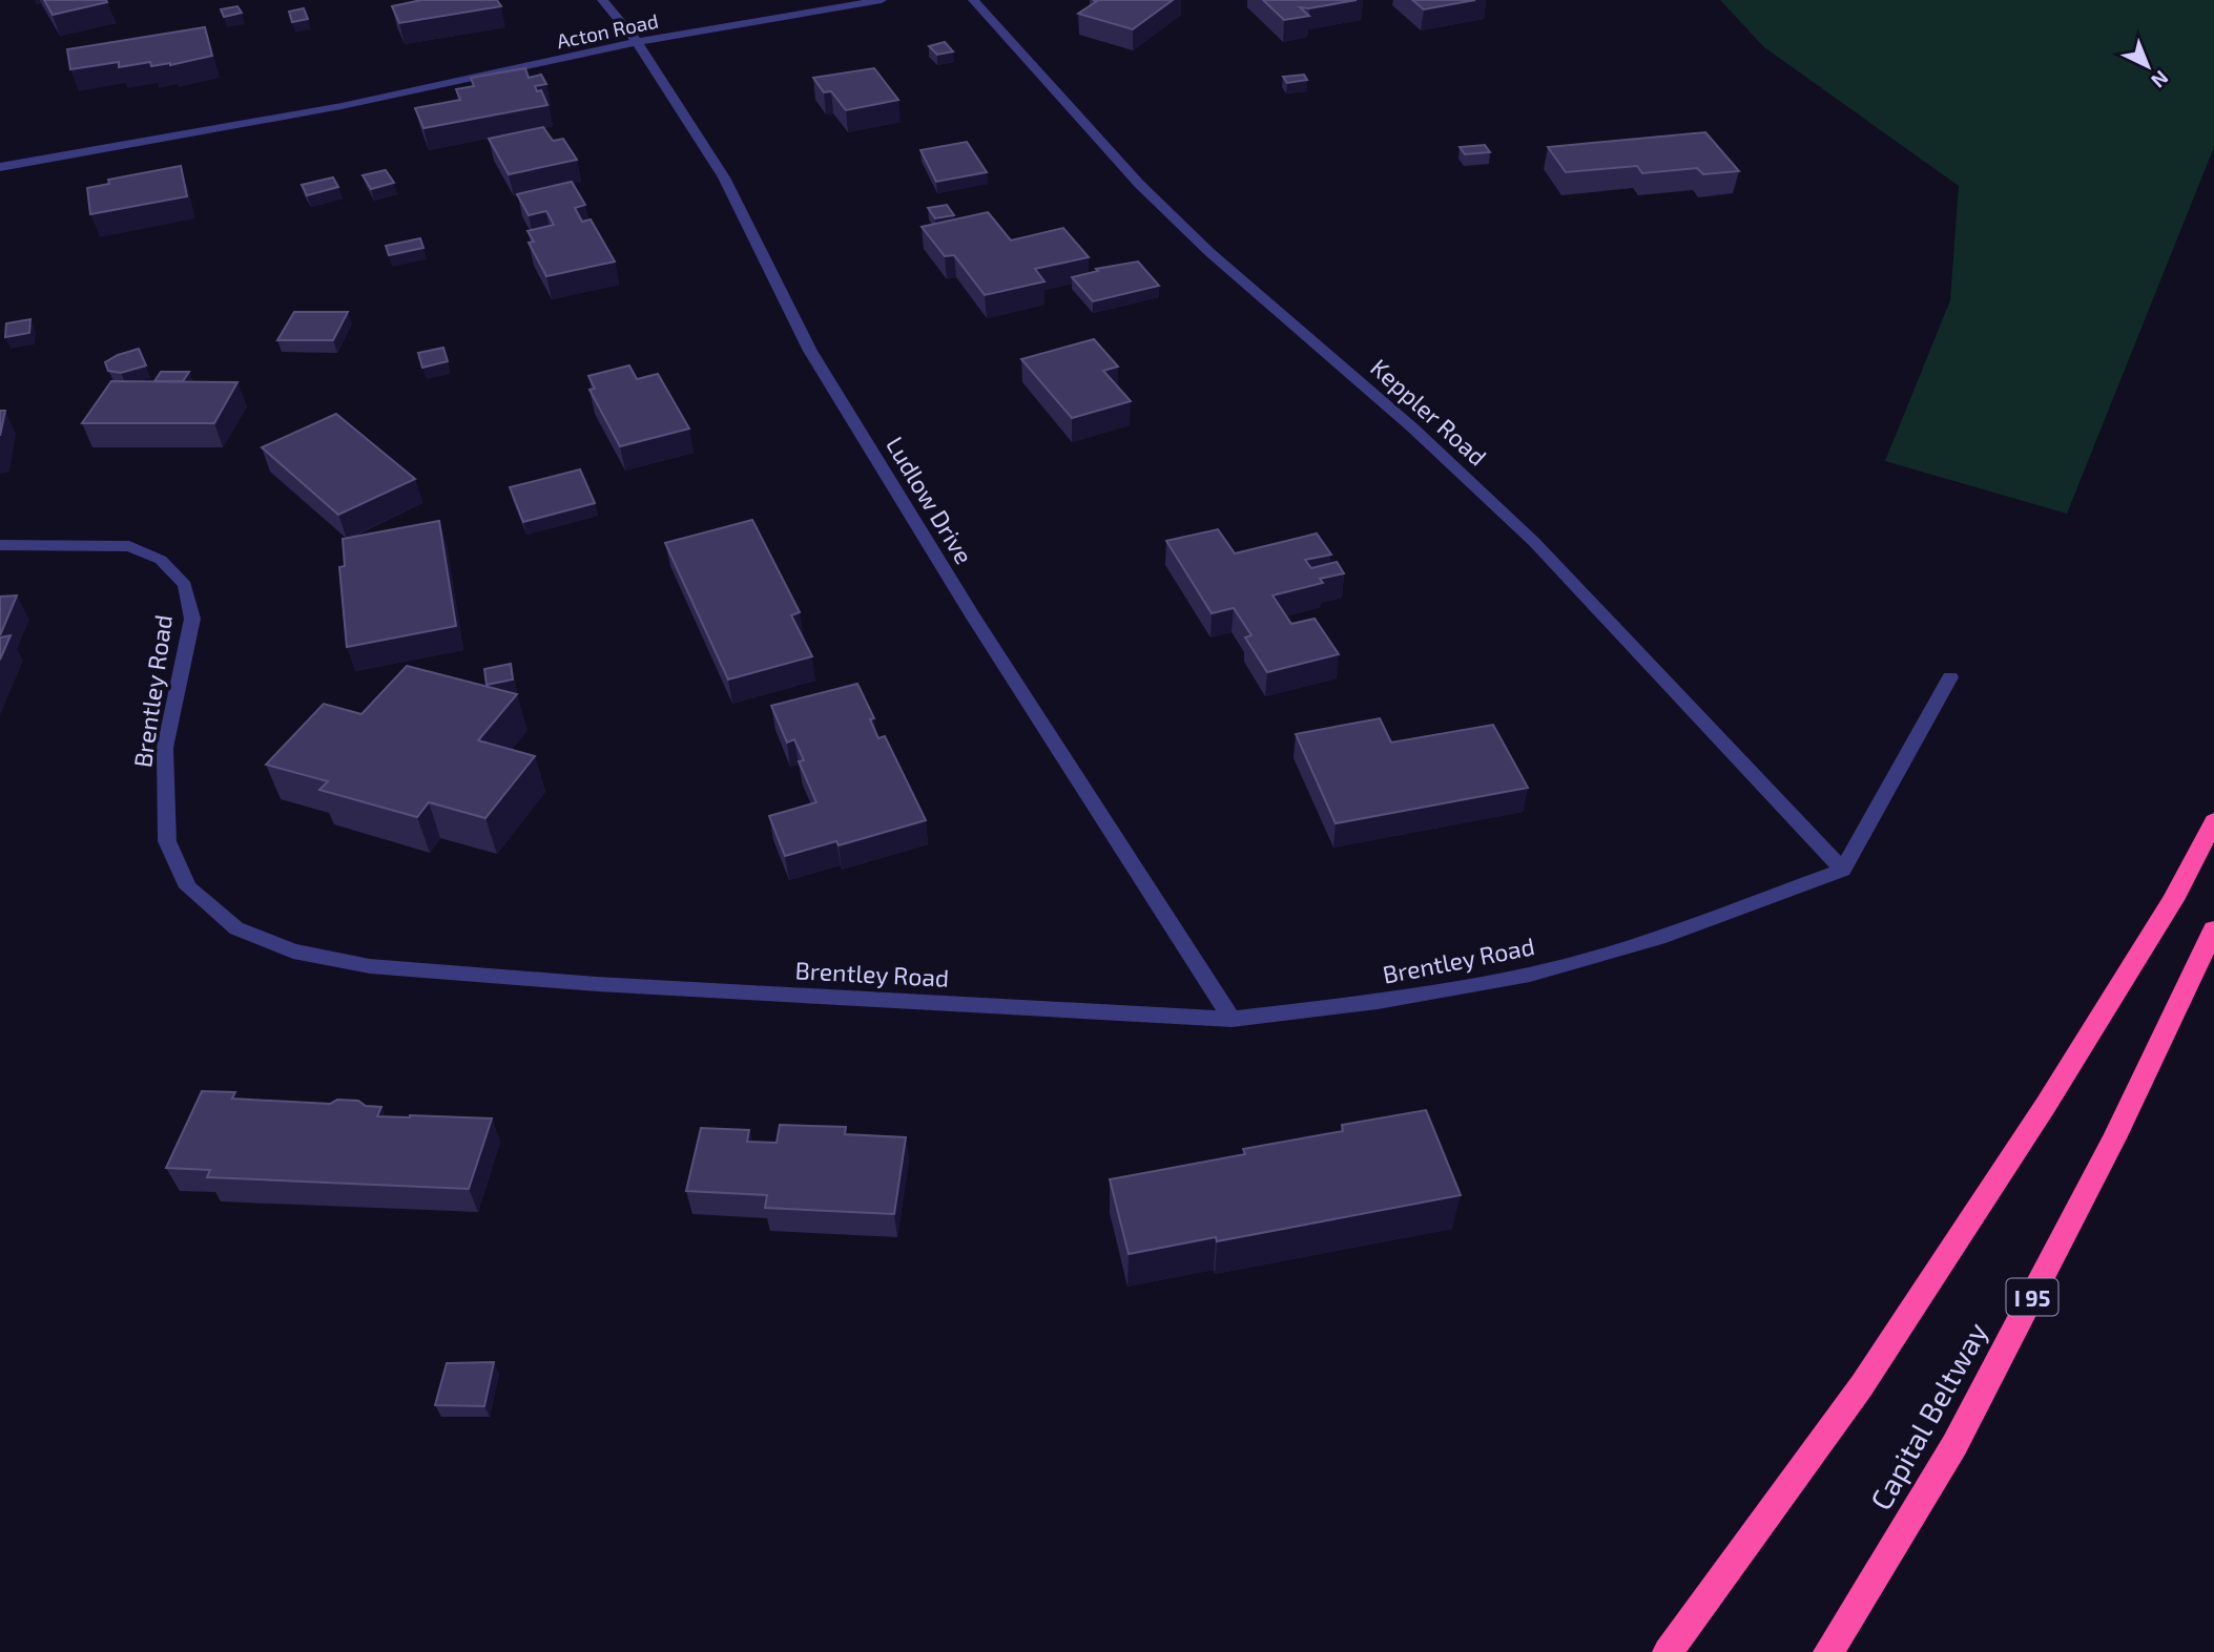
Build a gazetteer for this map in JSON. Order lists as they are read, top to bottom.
{
  "streets": {
    "highway": ["I 95", "Capital Beltway"],
    "street": [
      "Acton Road",
      "Keppler Road",
      "Ludlow Drive",
      "Brentley Road"
    ]
  },
  "crossings": [
    ["Acton Road", "Ludlow Drive"],
    ["Keppler Road", "Brentley Road"],
    ["Ludlow Drive", "Brentley Road"]
  ],
  "north": "bottom right"
}
